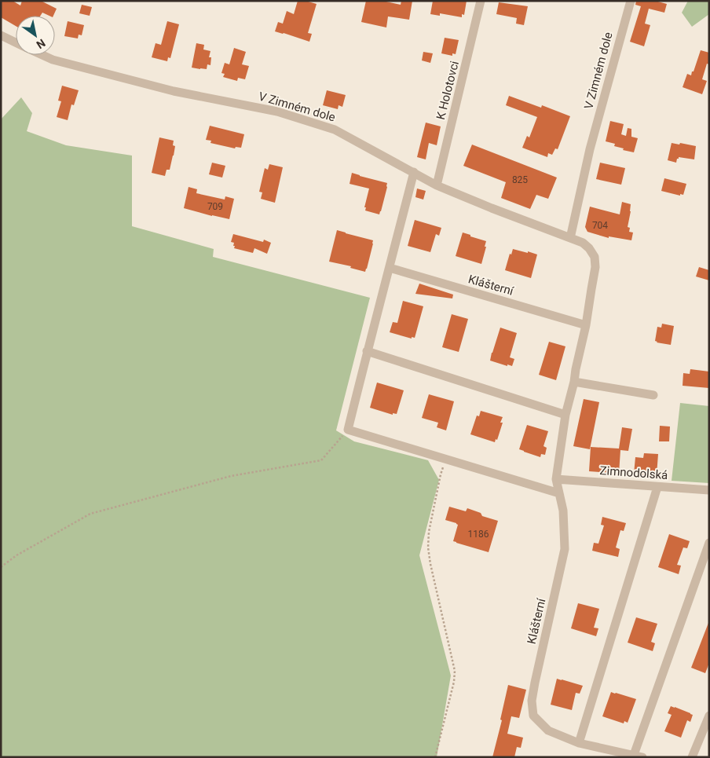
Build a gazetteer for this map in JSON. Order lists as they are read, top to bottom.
{
  "streets": {
    "street": [
      "V Zimném dole",
      "K Holotovci",
      "Klášterní",
      "Zimnodolská"
    ]
  },
  "crossings": [
    ["V Zimném dole", "K Holotovci"],
    ["V Zimném dole", "Klášterní"],
    ["Klášterní", "Zimnodolská"]
  ],
  "house_numbers": [
    "825",
    "709",
    "704",
    "1186"
  ],
  "north": "bottom right"
}
